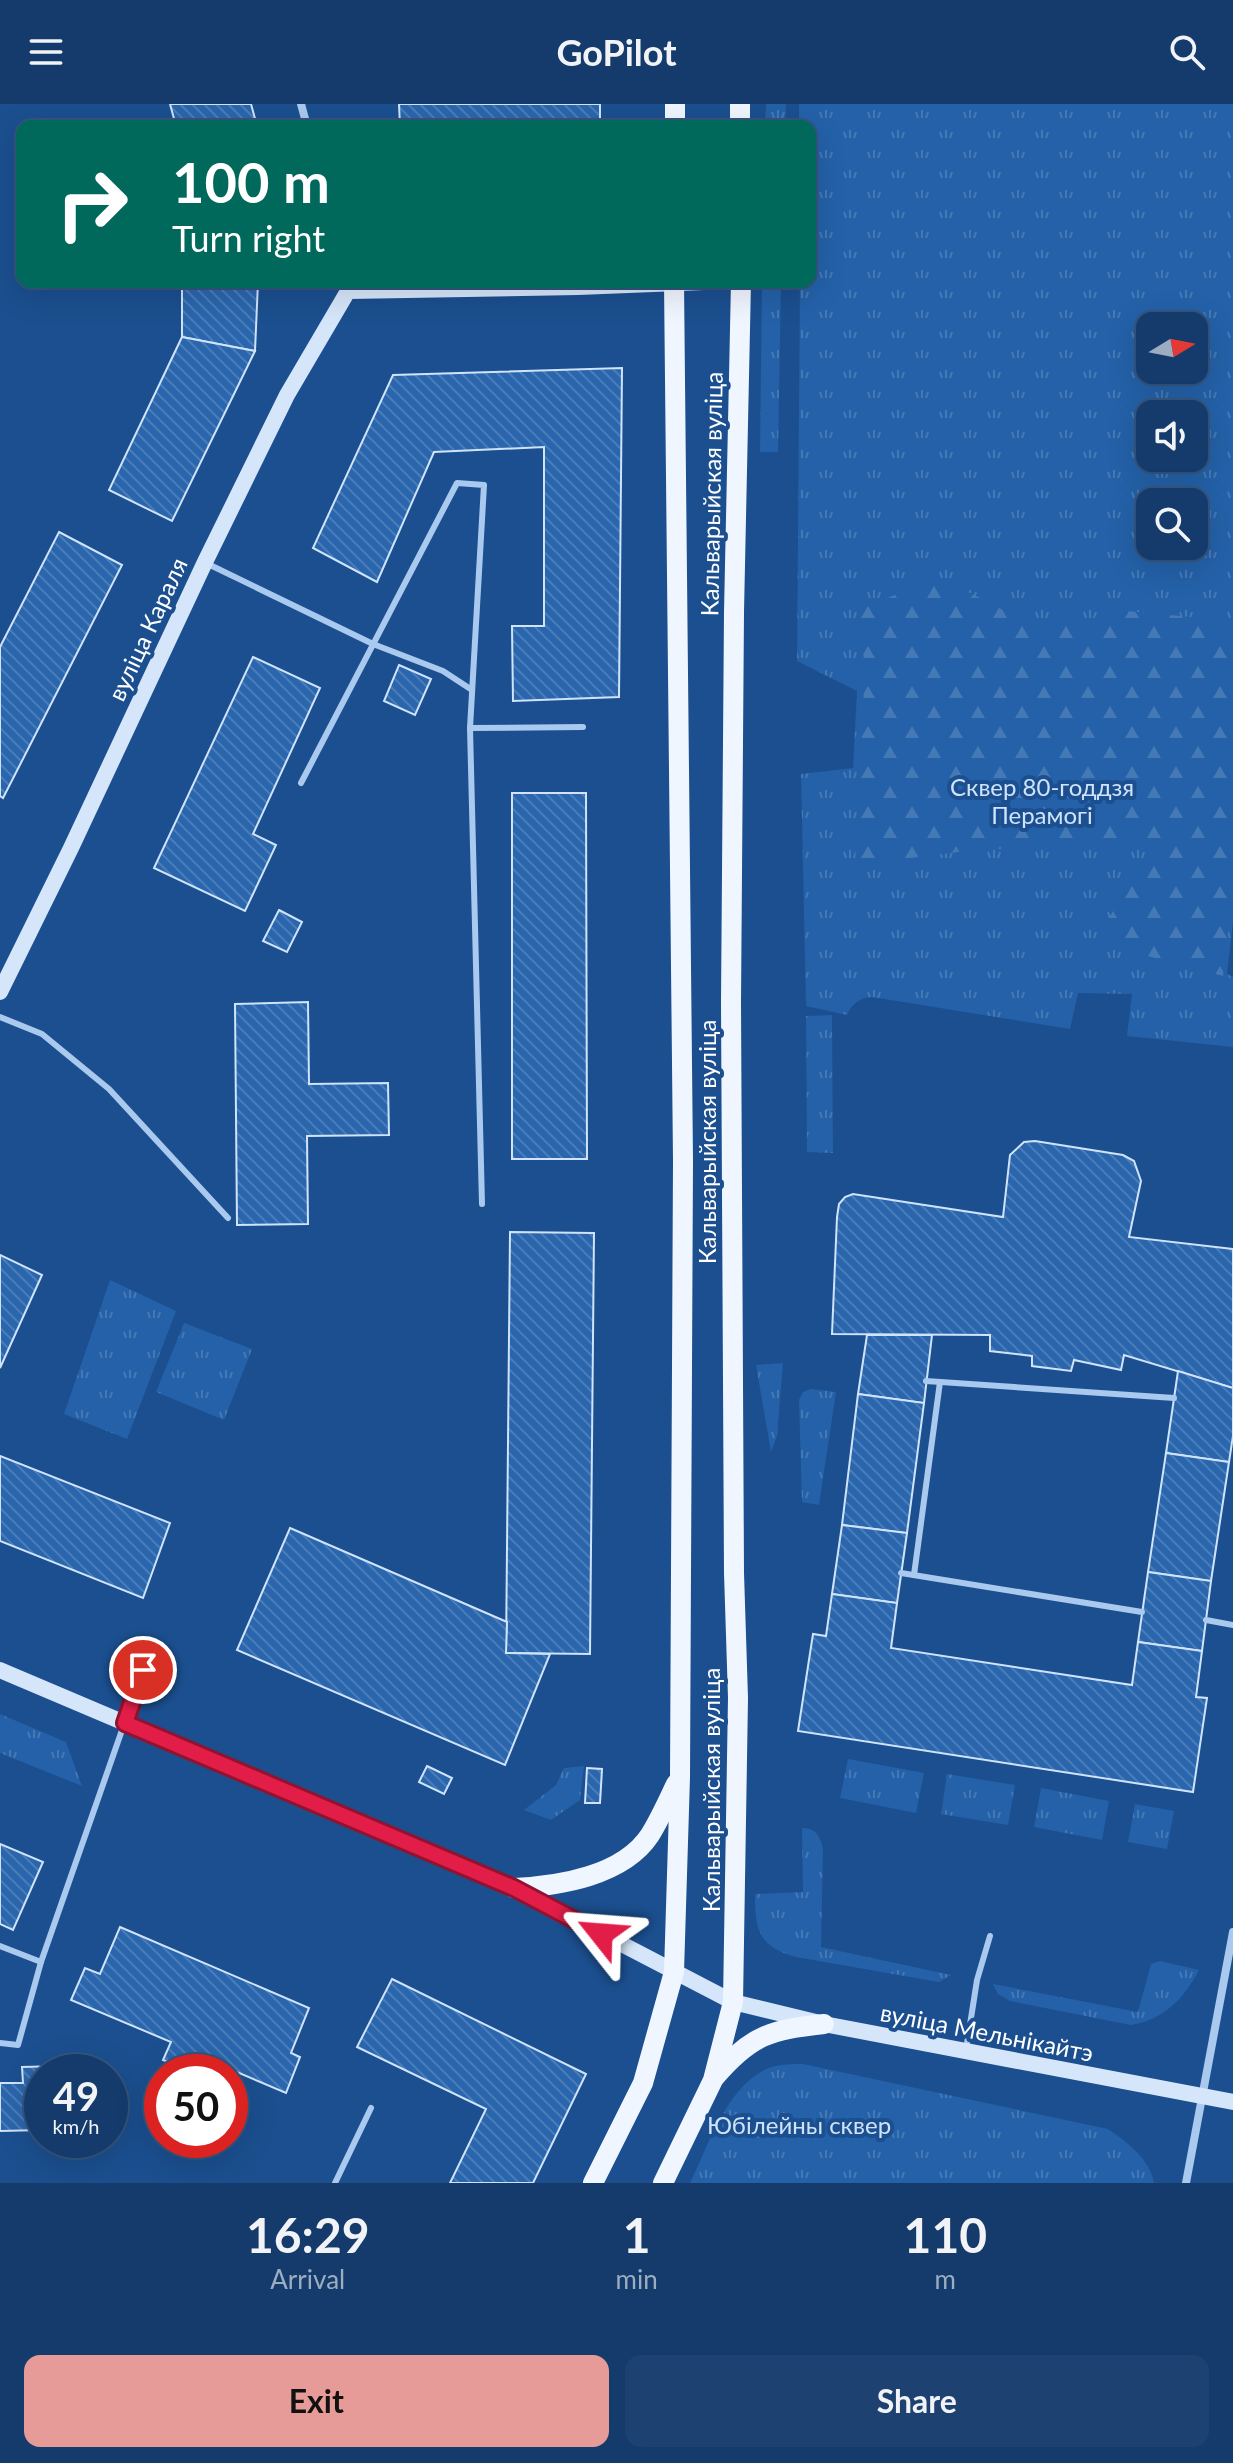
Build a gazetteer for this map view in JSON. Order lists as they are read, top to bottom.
{
  "streets": {
    "main road": ["Кальварыйская вуліца", "вуліца Караля", "вуліца Мельнікайтэ"]
  },
  "crossings": [
    ["Кальварыйская вуліца", "вуліца Мельнікайтэ"]
  ],
  "parks": ["Сквер 80-годдзя Перамогі", "Юбілейны сквер"],
  "north": "right",
  "page": {
    "header": "GoPilot",
    "turn": ["100 m", "Turn right"],
    "speed": "49 km/h",
    "limit": "50",
    "eta": [
      "16:29",
      "Arrival",
      "1",
      "min",
      "110",
      "m"
    ],
    "buttons": ["Exit", "Share"]
  }
}
